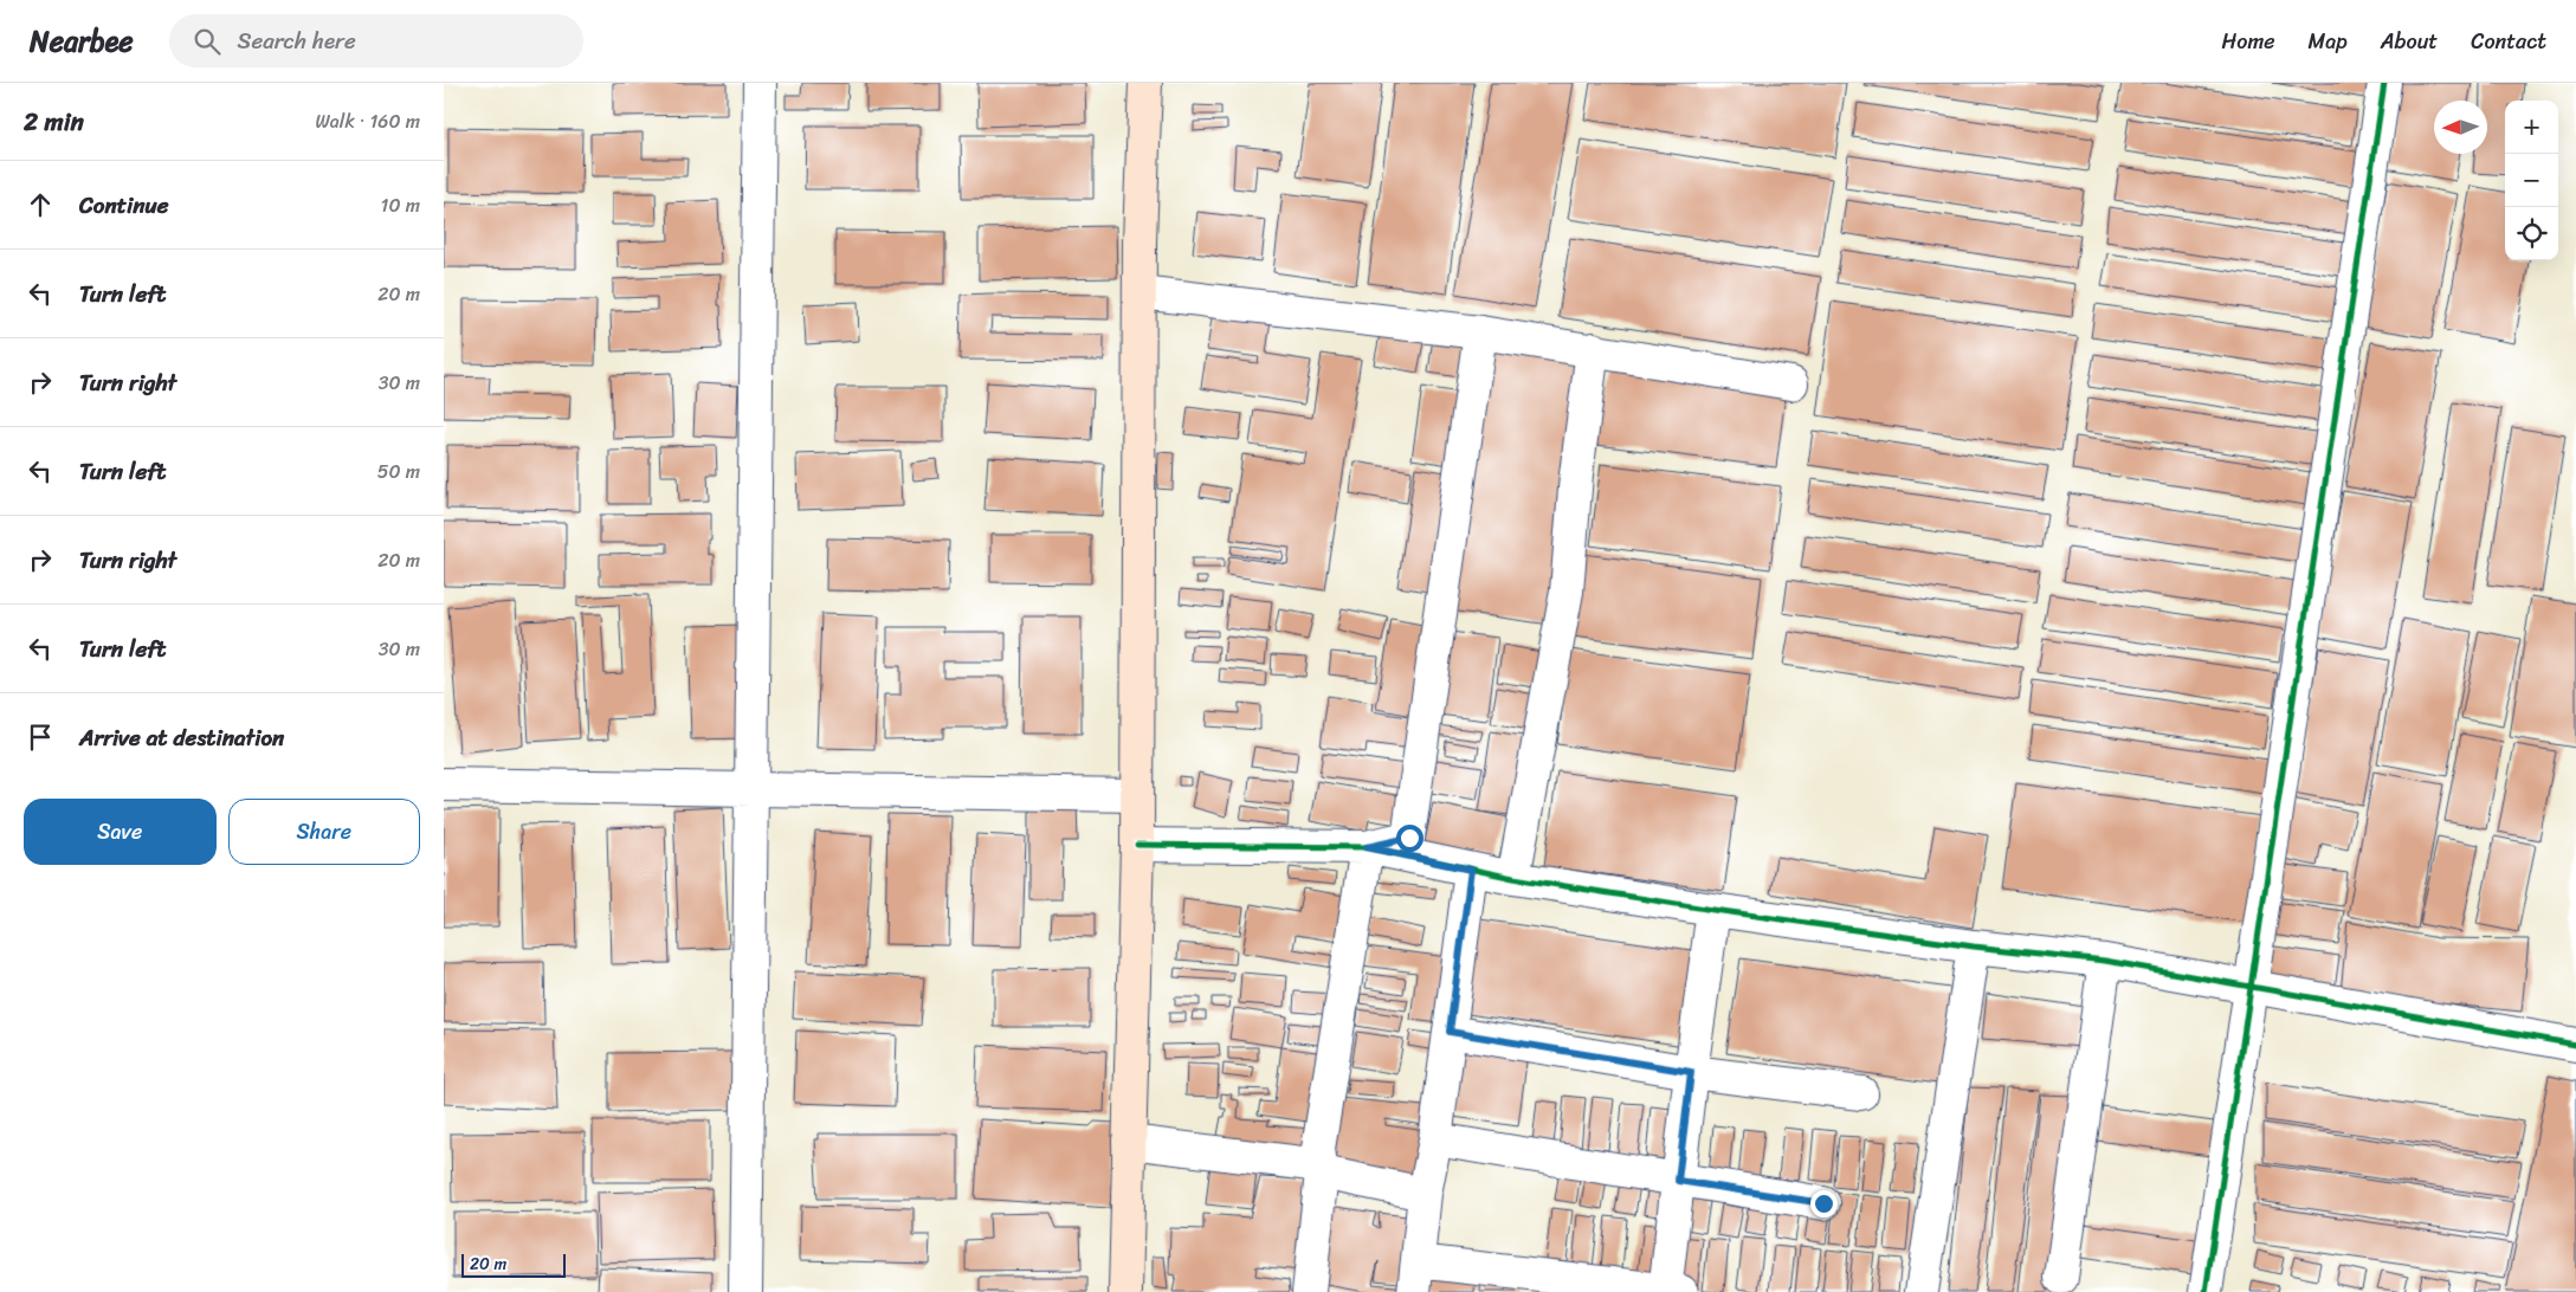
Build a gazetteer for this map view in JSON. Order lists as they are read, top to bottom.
{
  "scale_bar": "20 m",
  "north": "left",
  "page": {
    "header": "Nearbee",
    "search": "Search here",
    "nav": [
      "Home",
      "Map",
      "About",
      "Contact"
    ],
    "heading": ["2 min", "Walk · 160 m"],
    "map_buttons": ["+", "−"],
    "list": [
      ["Continue", "10 m"],
      ["Turn left", "20 m"],
      ["Turn right", "30 m"],
      ["Turn left", "50 m"],
      ["Turn right", "20 m"],
      ["Turn left", "30 m"],
      "Arrive at destination"
    ],
    "buttons": ["Save", "Share"],
    "scale": "20 m"
  }
}
